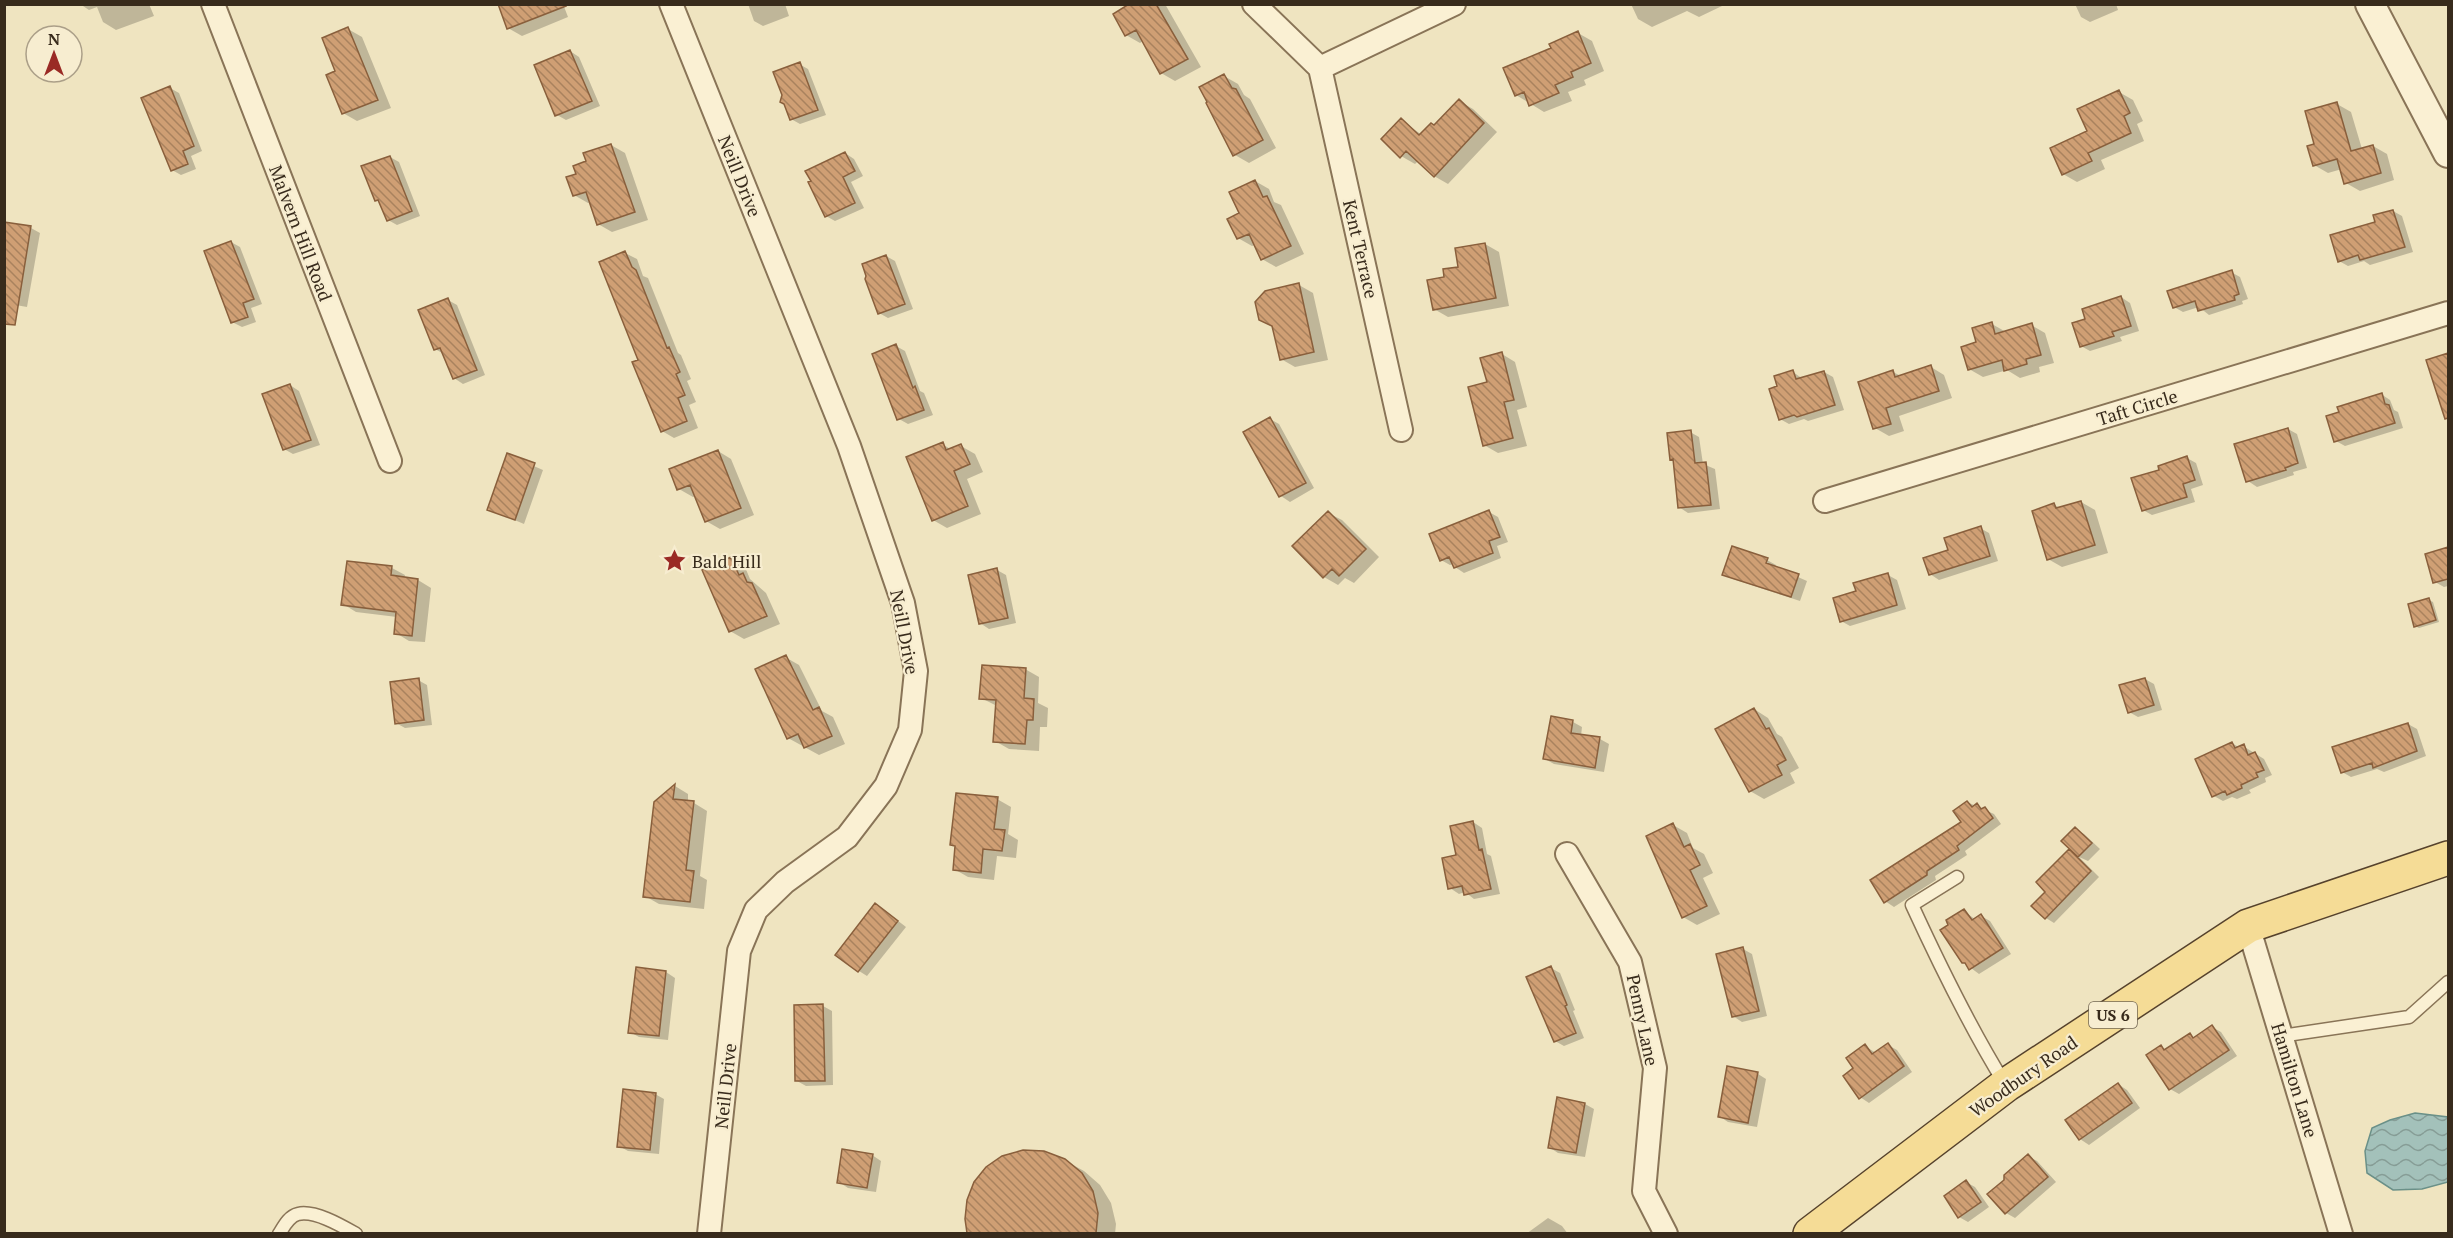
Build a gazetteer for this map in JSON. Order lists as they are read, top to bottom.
{
  "streets": {
    "main road": ["US 6", "Woodbury Road"],
    "street": [
      "Neill Drive",
      "Malvern Hill Road",
      "Kent Terrace",
      "Taft Circle",
      "Penny Lane",
      "Hamilton Lane"
    ]
  },
  "crossings": [
    ["Woodbury Road", "Hamilton Lane"]
  ],
  "places": {
    "place": ["Bald Hill"]
  },
  "north": "top"
}
